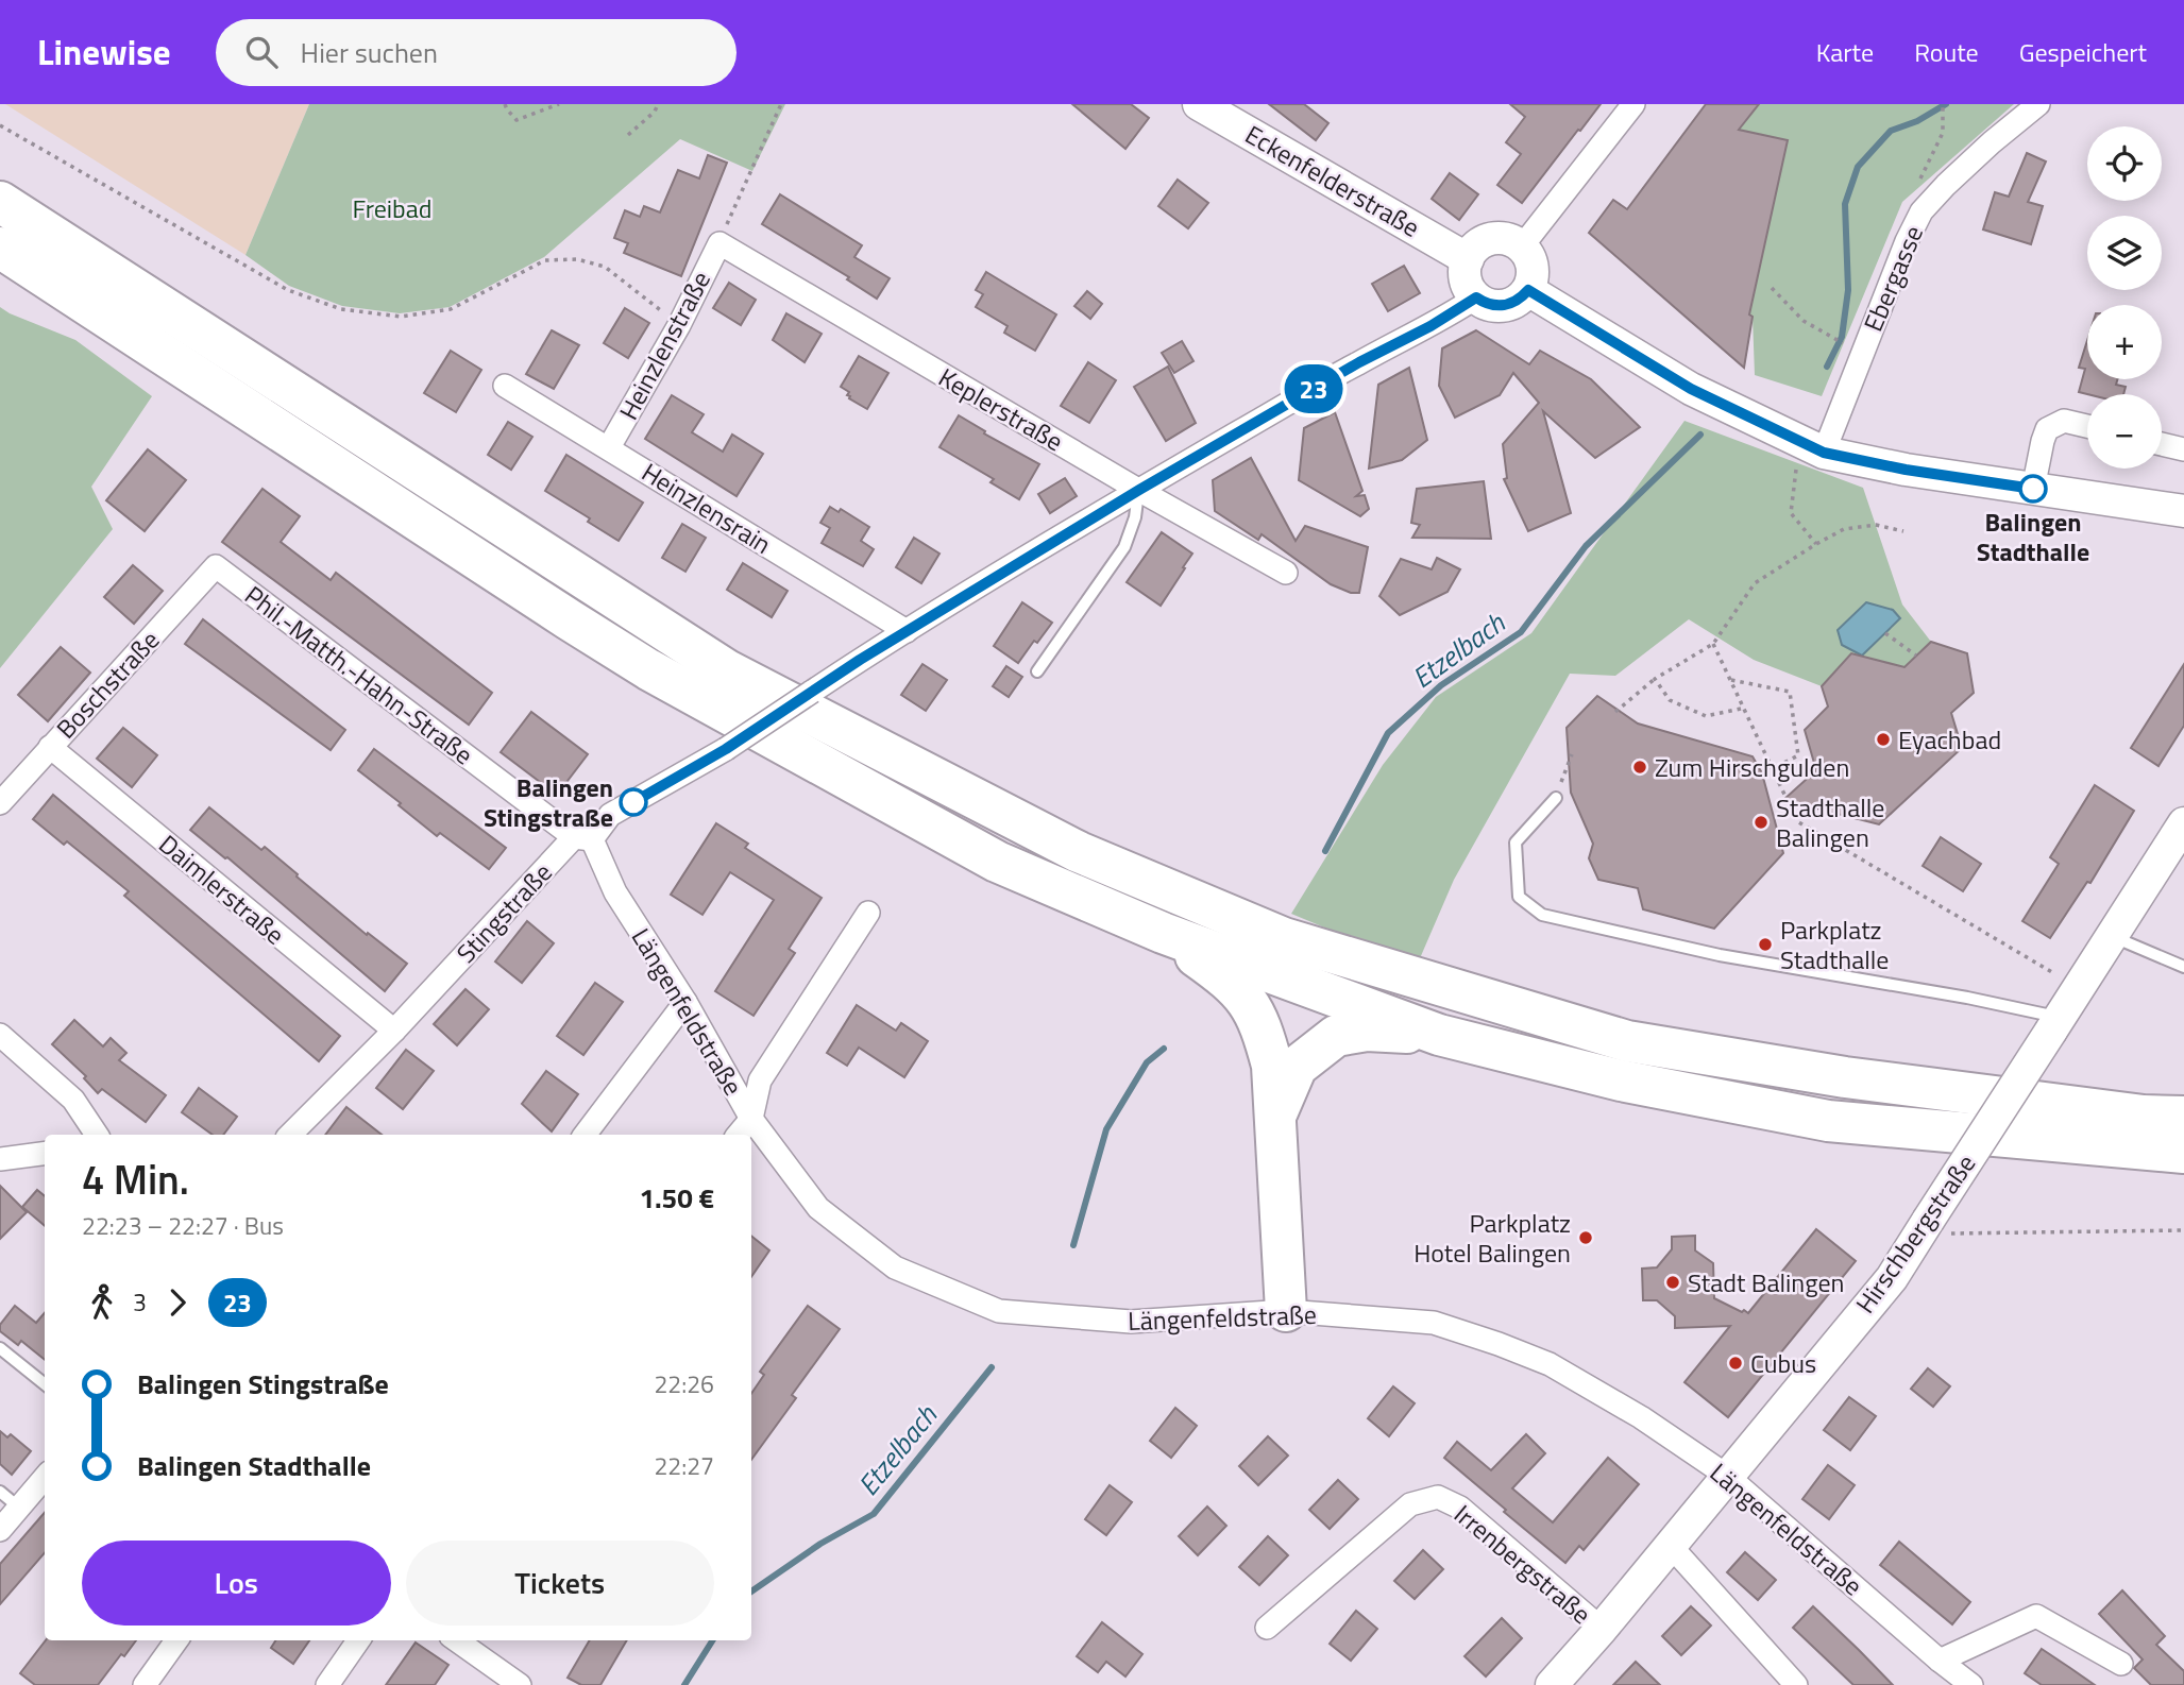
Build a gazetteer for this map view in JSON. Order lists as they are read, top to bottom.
{
  "streets": {
    "main road": ["Eckenfelderstraße", "Hirschbergstraße"],
    "street": [
      "Ebergasse",
      "Heinzlenstraße",
      "Keplerstraße",
      "Heinzlensrain",
      "Phil.-Matth.-Hahn-Straße",
      "Boschstraße",
      "Daimlerstraße",
      "Stingstraße",
      "Längenfeldstraße",
      "Irrenbergstraße"
    ]
  },
  "crossings": [
    ["Eckenfelderstraße", "Stingstraße"],
    ["Heinzlenstraße", "Keplerstraße"],
    ["Heinzlenstraße", "Heinzlensrain"],
    ["Keplerstraße", "Stingstraße"],
    ["Heinzlensrain", "Stingstraße"],
    ["Phil.-Matth.-Hahn-Straße", "Boschstraße"],
    ["Phil.-Matth.-Hahn-Straße", "Stingstraße"],
    ["Phil.-Matth.-Hahn-Straße", "Längenfeldstraße"],
    ["Boschstraße", "Daimlerstraße"],
    ["Daimlerstraße", "Stingstraße"],
    ["Stingstraße", "Längenfeldstraße"],
    ["Längenfeldstraße", "Hirschbergstraße"],
    ["Hirschbergstraße", "Irrenbergstraße"]
  ],
  "water": ["Etzelbach"],
  "parks": ["Freibad"],
  "places": [
    "Balingen Stadthalle",
    "Eyachbad",
    "Zum Hirschgulden",
    "Balingen Stingstraße",
    "Stadthalle Balingen",
    "Parkplatz Stadthalle",
    "Parkplatz Hotel Balingen",
    "Stadt Balingen",
    "Cubus"
  ],
  "lines": ["bus line 23"],
  "page": {
    "header": "Linewise",
    "search": "Hier suchen",
    "nav": ["Karte", "Route", "Gespeichert"],
    "on_map": "23",
    "map_buttons": ["+", "−"],
    "heading": ["4 Min.", "22:23 – 22:27 · Bus", "1.50 €"],
    "legs": ["3", "23"],
    "list": [
      {
        "name": "Balingen Stingstraße",
        "value": "22:26"
      },
      {
        "name": "Balingen Stadthalle",
        "value": "22:27"
      }
    ],
    "buttons": ["Los", "Tickets"]
  }
}
